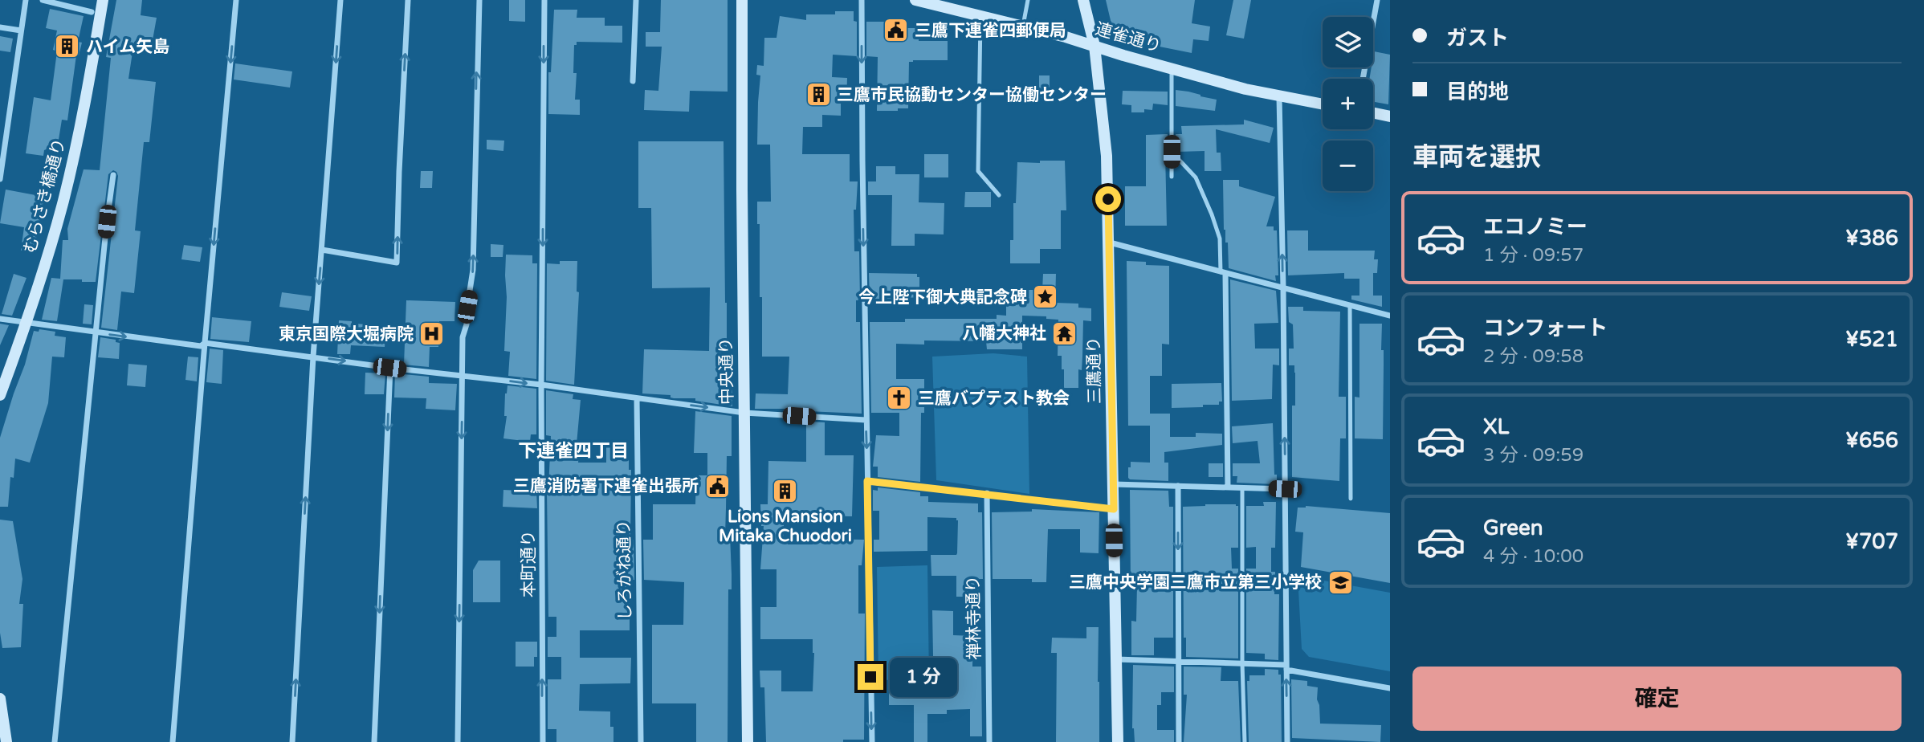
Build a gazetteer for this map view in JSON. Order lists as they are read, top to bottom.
{
  "streets": {
    "main road": [
      "連雀通り",
      "むらさき橋通り",
      "三鷹通り",
      "中央通り"
    ],
    "street": ["本町通り", "しろがね通り", "禅林寺通り"]
  },
  "crossings": [
    ["連雀通り", "三鷹通り"]
  ],
  "districts": ["下連雀四丁目"],
  "places": {
    "public building": ["三鷹下連雀四郵便局", "三鷹消防署下連雀出張所"],
    "building": ["ハイム矢島", "三鷹市民協動センター協働センター", "Lions Mansion Mitaka Chuodori"],
    "place": ["今上陛下御大典記念碑"],
    "temple": ["八幡大神社"],
    "hospital": ["東京国際大堀病院"],
    "church": ["三鷹バプテスト教会"],
    "school or university": ["三鷹中央学園三鷹市立第三小学校"]
  },
  "page": {
    "banner": ["ガスト", "目的地"],
    "map_buttons": ["+", "−"],
    "heading": "車両を選択",
    "list": [
      {
        "name": "エコノミー",
        "note": "1 分 · 09:57",
        "value": "¥386"
      },
      {
        "name": "コンフォート",
        "note": "2 分 · 09:58",
        "value": "¥521"
      },
      {
        "name": "XL",
        "note": "3 分 · 09:59",
        "value": "¥656"
      },
      {
        "name": "Green",
        "note": "4 分 · 10:00",
        "value": "¥707"
      }
    ],
    "buttons": "確定",
    "bubble": "1 分"
  }
}
